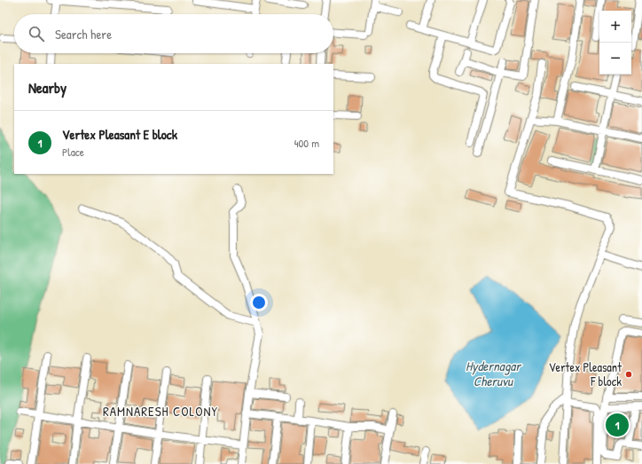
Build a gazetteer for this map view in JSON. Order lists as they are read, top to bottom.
{
  "districts": ["RAMNARESH COLONY"],
  "water": ["Hydernagar Cheruvu"],
  "places": ["Vertex Pleasant F block"],
  "page": {
    "map_buttons": ["+", "−"],
    "search": "Search here",
    "heading": "Nearby",
    "list": [
      {
        "mark": "1",
        "name": "Vertex Pleasant E block",
        "note": "Place",
        "value": "400 m"
      }
    ],
    "pins": "1"
  }
}
